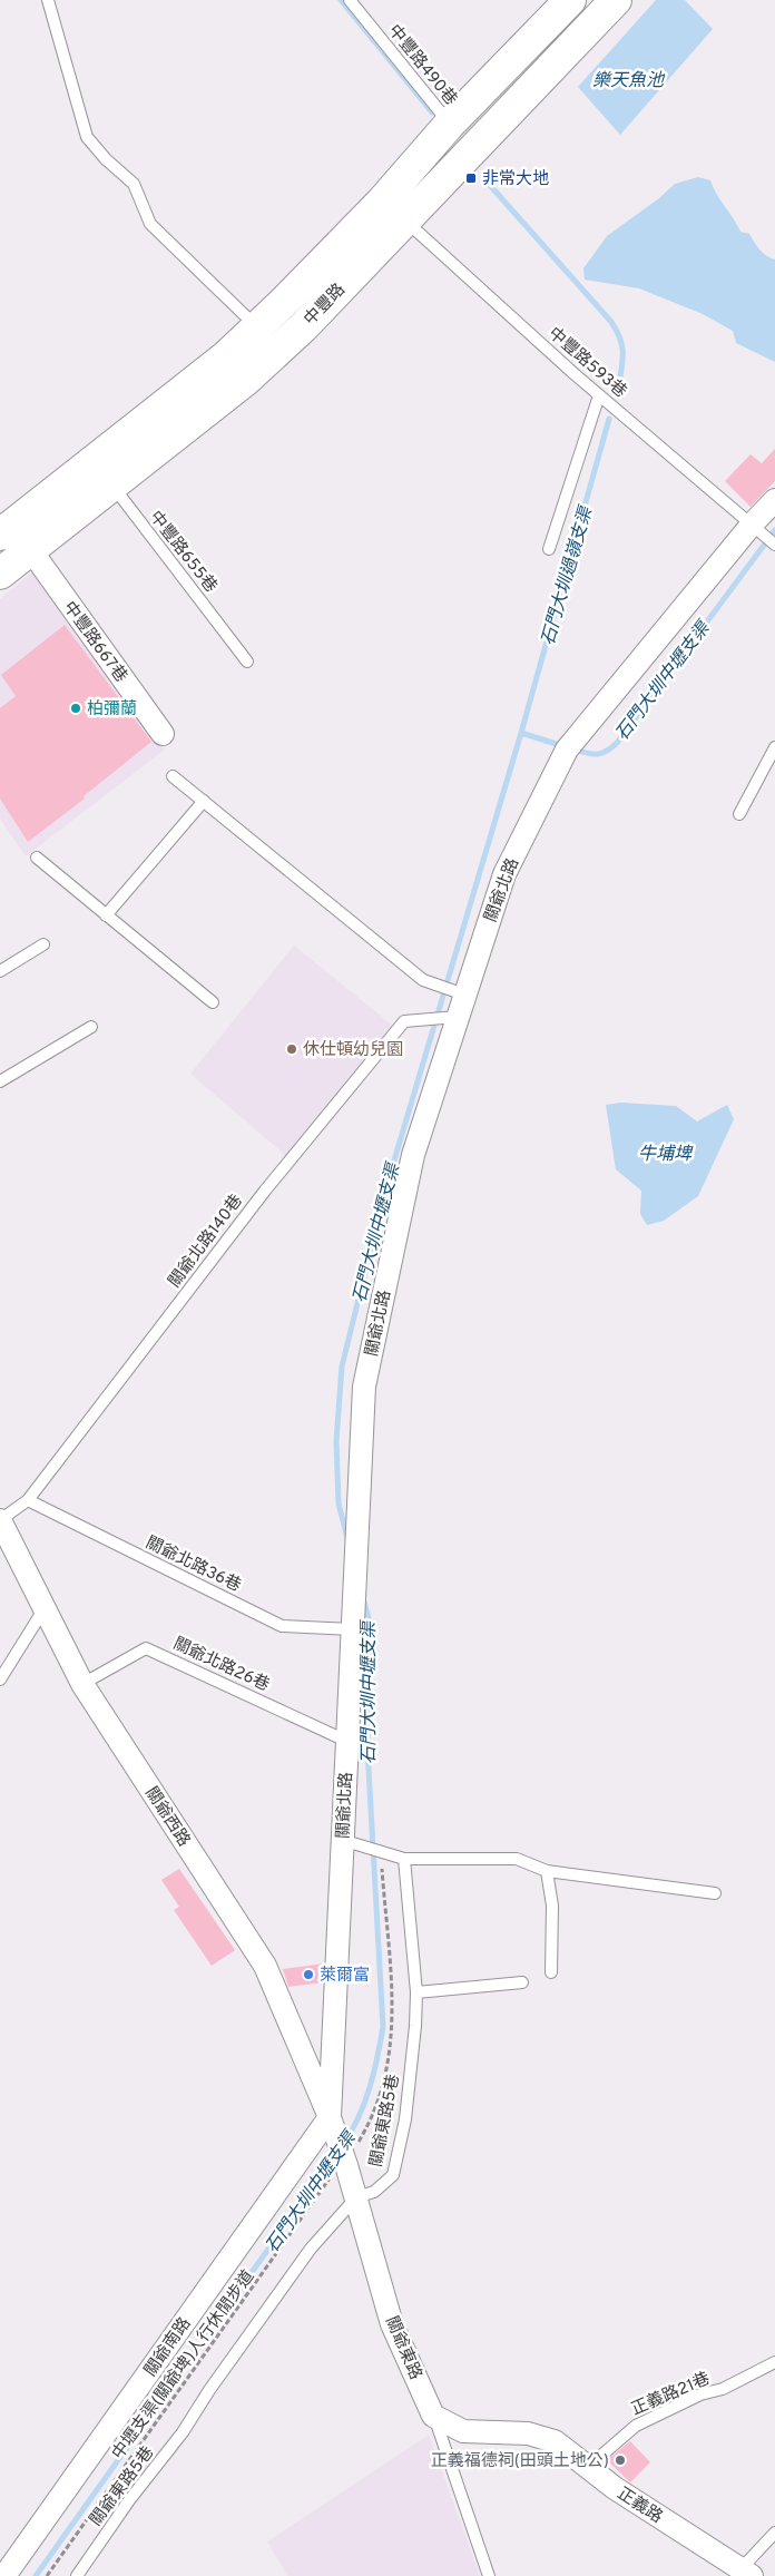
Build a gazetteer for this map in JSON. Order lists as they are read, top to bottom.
{
  "streets": {
    "main road": ["中豐路"],
    "street": [
      "中豐路667巷",
      "關爺北路",
      "關爺西路",
      "關爺南路",
      "關爺東路",
      "正義路"
    ],
    "lane": [
      "中豐路490巷",
      "中豐路593巷",
      "中豐路655巷",
      "關爺北路140巷",
      "關爺北路36巷",
      "關爺北路26巷",
      "關爺東路5巷",
      "正義路21巷"
    ],
    "path": ["中壢支渠(關爺埤)人行休閒步道"]
  },
  "crossings": [
    ["中豐路490巷", "中豐路"],
    ["中豐路", "中豐路593巷"],
    ["中豐路", "中豐路655巷"],
    ["中豐路", "中豐路667巷"],
    ["中豐路593巷", "關爺北路"],
    ["關爺北路", "關爺北路140巷"],
    ["關爺北路", "關爺北路36巷"],
    ["關爺北路", "關爺北路26巷"],
    ["關爺北路", "關爺西路"],
    ["關爺北路", "關爺南路"],
    ["關爺北路", "關爺東路"],
    ["關爺北路140巷", "關爺北路36巷"],
    ["關爺北路140巷", "關爺西路"],
    ["關爺北路26巷", "關爺西路"],
    ["關爺西路", "關爺南路"],
    ["關爺西路", "關爺東路"],
    ["關爺東路5巷", "關爺東路"],
    ["關爺南路", "關爺東路"],
    ["關爺東路", "正義路"],
    ["正義路21巷", "正義路"]
  ],
  "water": [
    "樂天魚池",
    "石門大圳過嶺支渠",
    "石門大圳中壢支渠",
    "牛埔埤"
  ],
  "places": {
    "transit": ["非常大地"],
    "other": [
      "柏彌蘭",
      "休仕頓幼兒園",
      "萊爾富",
      "正義福德祠(田頭土地公)"
    ]
  }
}
